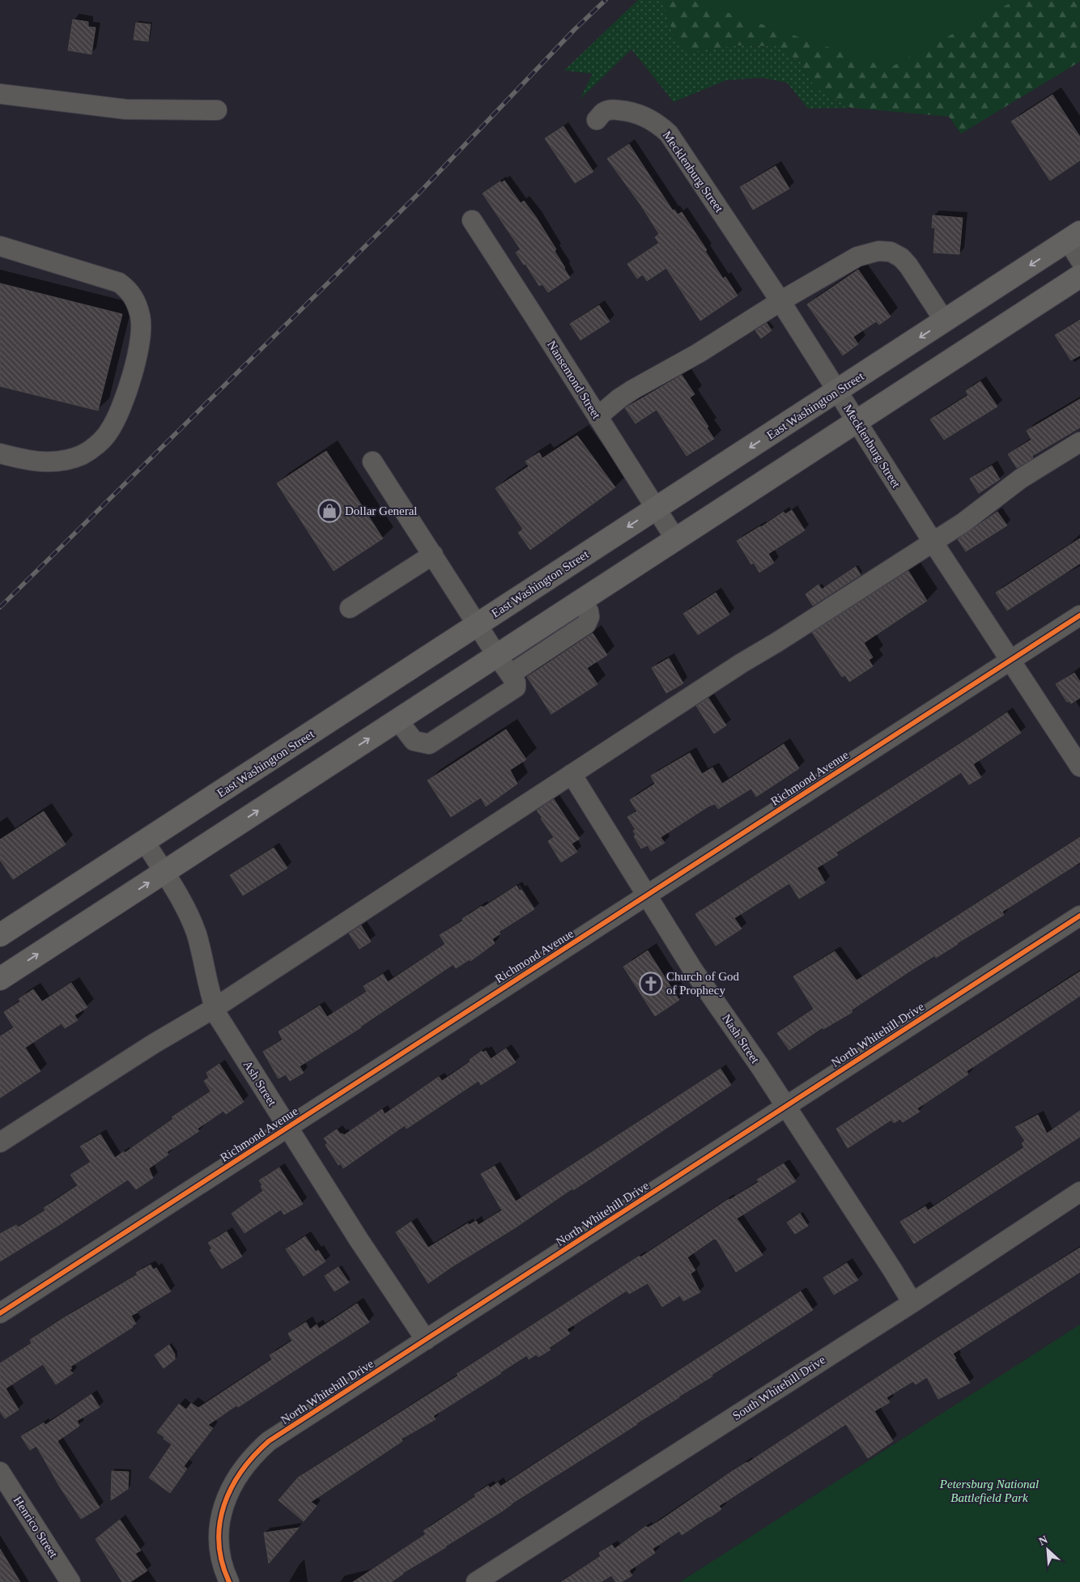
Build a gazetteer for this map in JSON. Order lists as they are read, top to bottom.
{
  "streets": {
    "highway": ["East Washington Street"],
    "street": [
      "Mecklenburg Street",
      "Nansemond Street",
      "Richmond Avenue",
      "North Whitehill Drive",
      "Nash Street",
      "Ash Street",
      "South Whitehill Drive",
      "Henrico Street"
    ]
  },
  "crossings": [
    ["Mecklenburg Street", "East Washington Street"],
    ["Mecklenburg Street", "Richmond Avenue"],
    ["Nansemond Street", "East Washington Street"],
    ["East Washington Street", "Ash Street"],
    ["Richmond Avenue", "Nash Street"],
    ["Richmond Avenue", "Ash Street"],
    ["North Whitehill Drive", "Nash Street"],
    ["North Whitehill Drive", "Ash Street"],
    ["Nash Street", "South Whitehill Drive"]
  ],
  "parks": ["Petersburg National Battlefield Park"],
  "places": {
    "shop": ["Dollar General"],
    "church": ["Church of God of Prophecy"]
  },
  "north": "top left"
}
